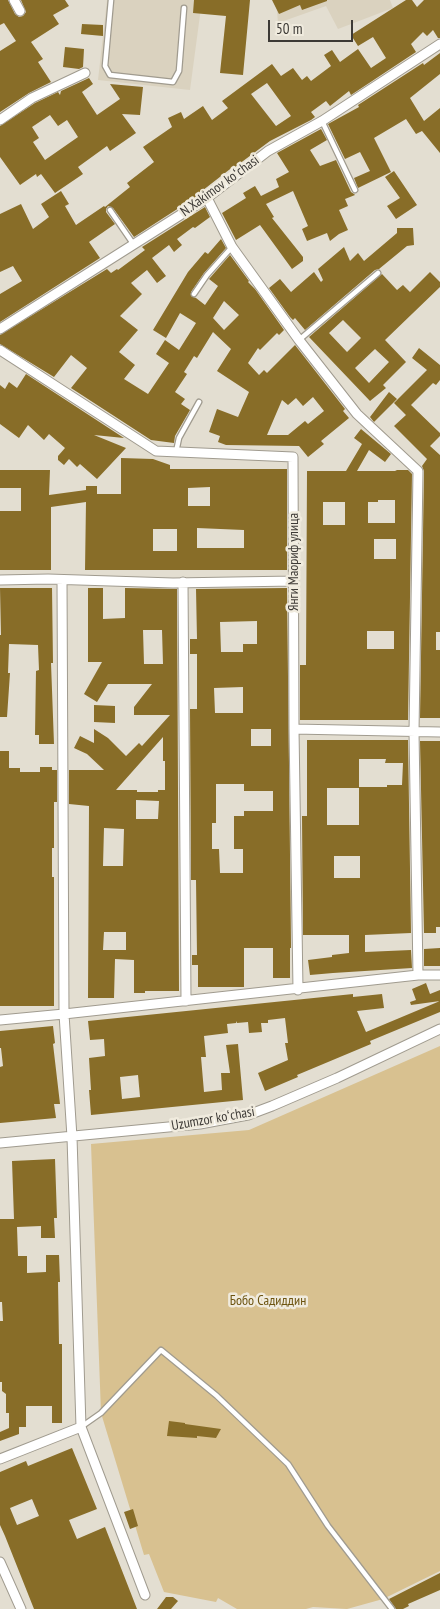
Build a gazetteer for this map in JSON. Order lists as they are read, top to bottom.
{
  "streets": {
    "street": ["N.Xakimov koʻchasi", "Янги Маориф улица", "Uzumzor koʻchasi"]
  },
  "parks": ["Бобо Садиддин"],
  "scale_bar": "50 m"
}
